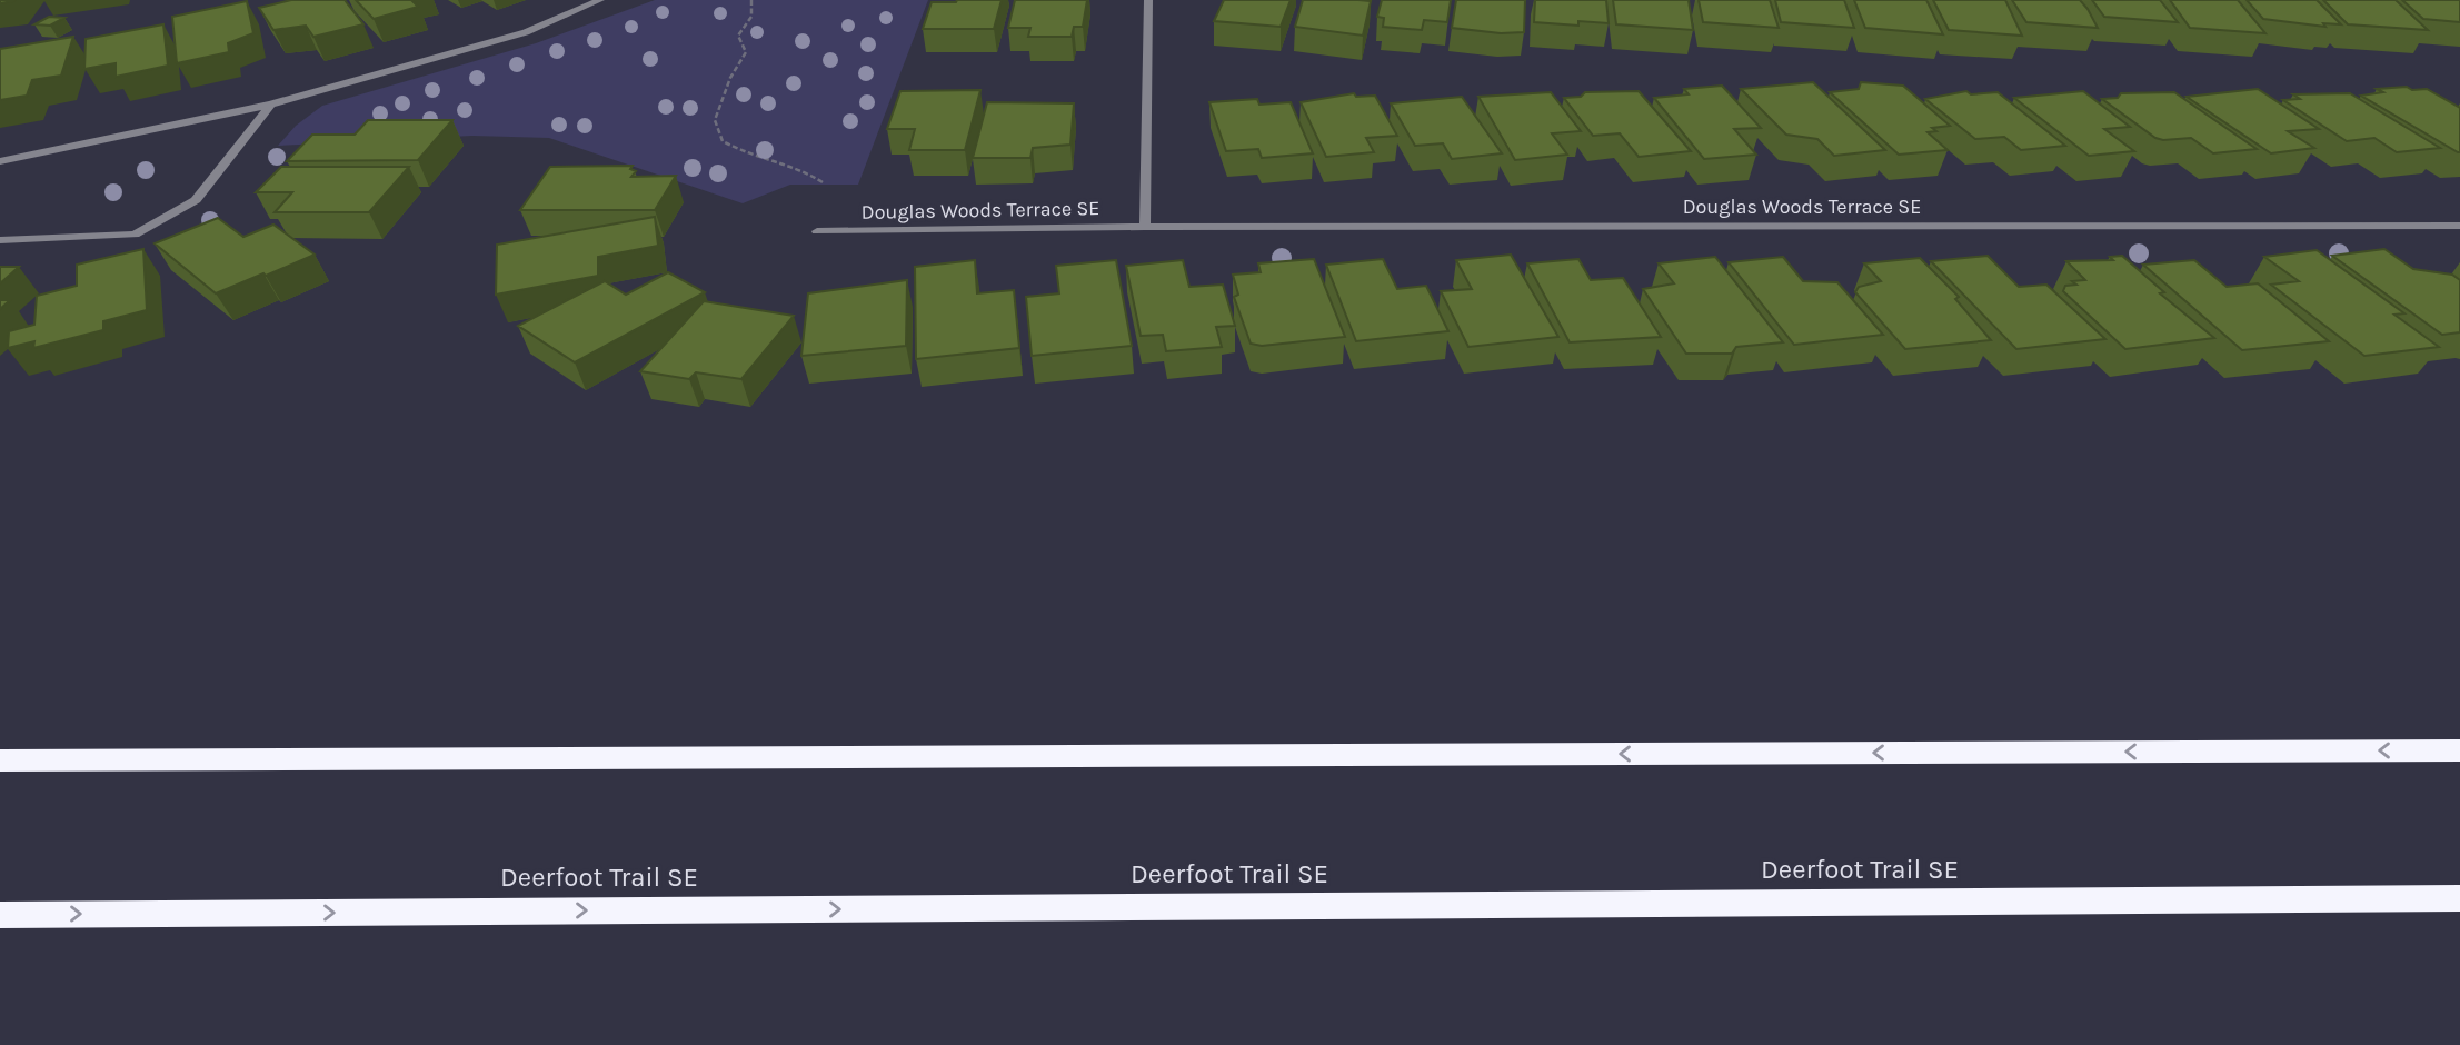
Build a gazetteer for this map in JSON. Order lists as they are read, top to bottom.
{
  "streets": {
    "highway": ["Deerfoot Trail SE"],
    "street": ["Douglas Woods Terrace SE"]
  }
}
